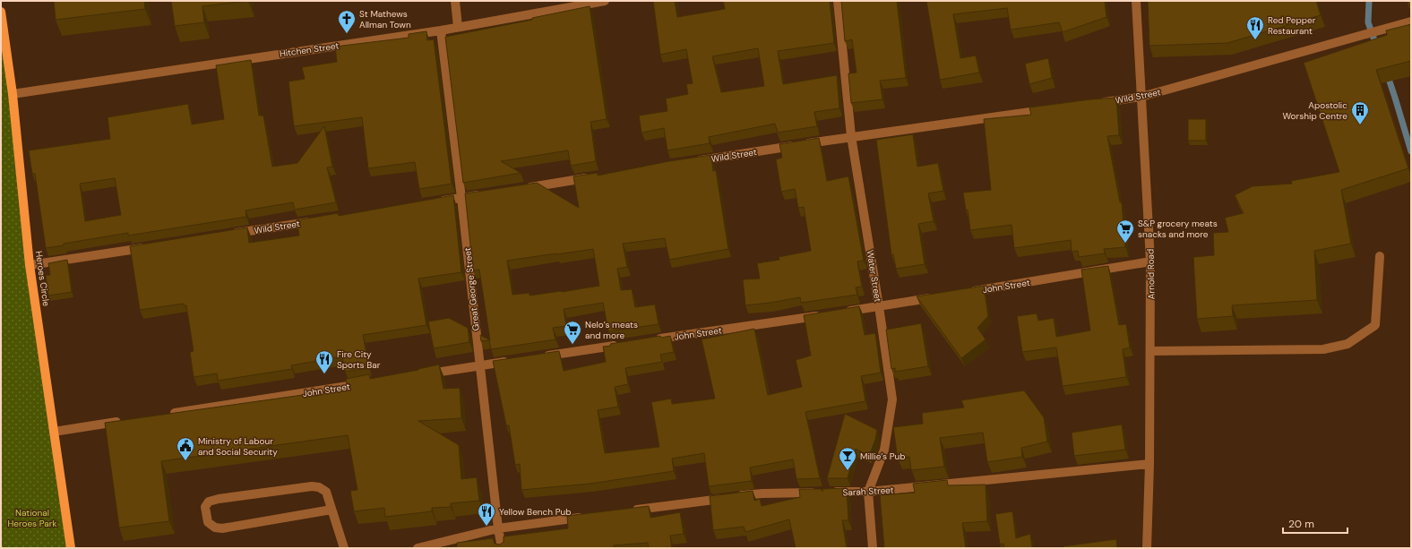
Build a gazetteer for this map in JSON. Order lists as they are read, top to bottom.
{
  "streets": {
    "main road": ["Heroes Circle"],
    "street": [
      "Hitchen Street",
      "Wild Street",
      "Arnold Road",
      "Water Street",
      "John Street",
      "Great George Street",
      "Sarah Street"
    ]
  },
  "crossings": [
    ["Hitchen Street", "Heroes Circle"],
    ["Hitchen Street", "Great George Street"],
    ["Wild Street", "Arnold Road"],
    ["Wild Street", "Water Street"],
    ["Arnold Road", "John Street"],
    ["Arnold Road", "Sarah Street"],
    ["Water Street", "Sarah Street"]
  ],
  "parks": ["National Heroes Park"],
  "places": {
    "church": ["St Mathews Allman Town"],
    "restaurant": ["Red Pepper Restaurant", "Fire City Sports Bar", "Yellow Bench Pub"],
    "building": ["Apostolic Worship Centre"],
    "supermarket": ["S&P grocery meats snacks and more", "Nelo’s meats and more"],
    "public building": ["Ministry of Labour and Social Security"],
    "bar": ["Millie’s Pub"]
  },
  "scale_bar": "20 m"
}
